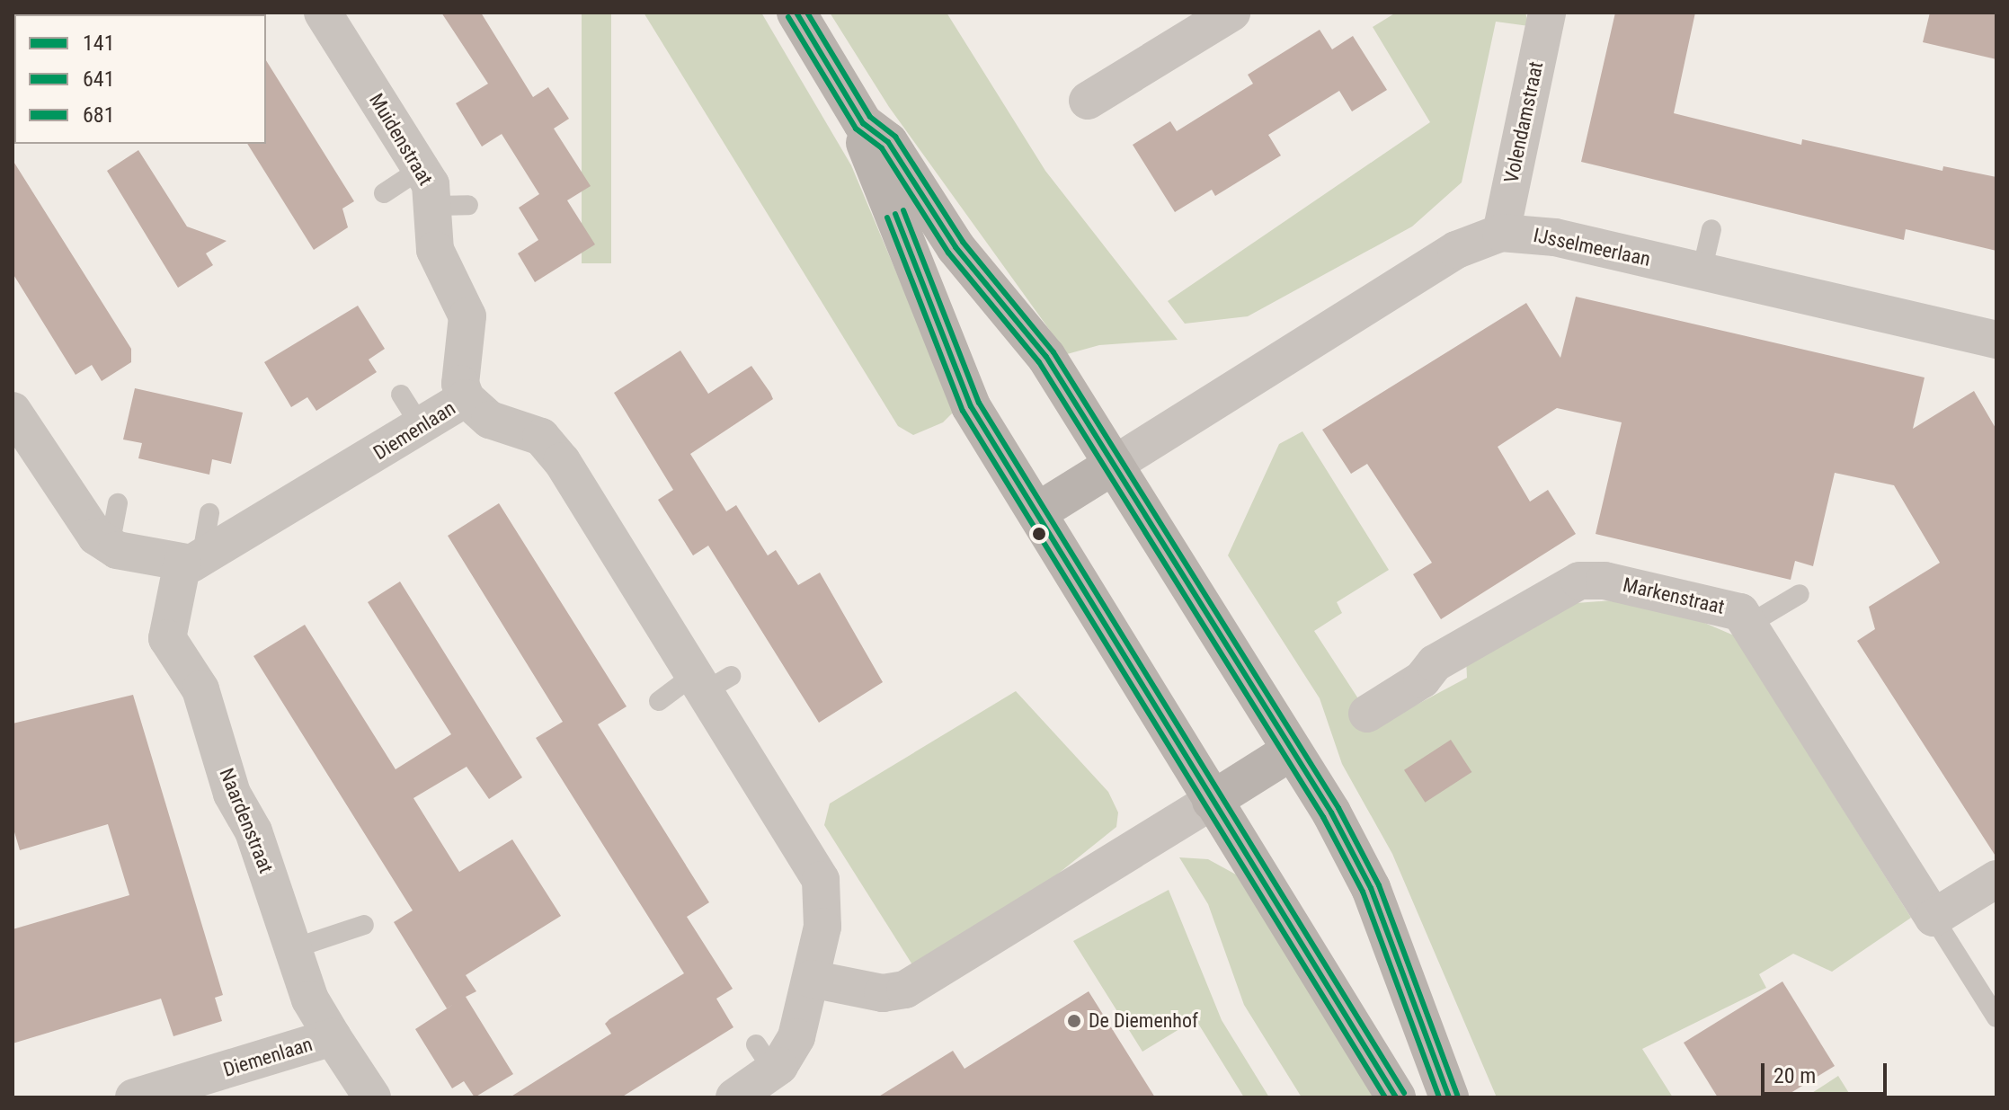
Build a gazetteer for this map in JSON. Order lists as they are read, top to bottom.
{
  "streets": {
    "street": [
      "Volendamstraat",
      "Muidenstraat",
      "IJsselmeerlaan",
      "Diemenlaan",
      "Markenstraat",
      "Naardenstraat"
    ]
  },
  "crossings": [
    ["Volendamstraat", "IJsselmeerlaan"],
    ["Muidenstraat", "Diemenlaan"],
    ["Diemenlaan", "Naardenstraat"]
  ],
  "places": ["De Diemenhof"],
  "lines": ["transit line 141", "transit line 681", "transit line 641"],
  "legend": ["141", "641", "681"],
  "scale_bar": "20 m"
}
